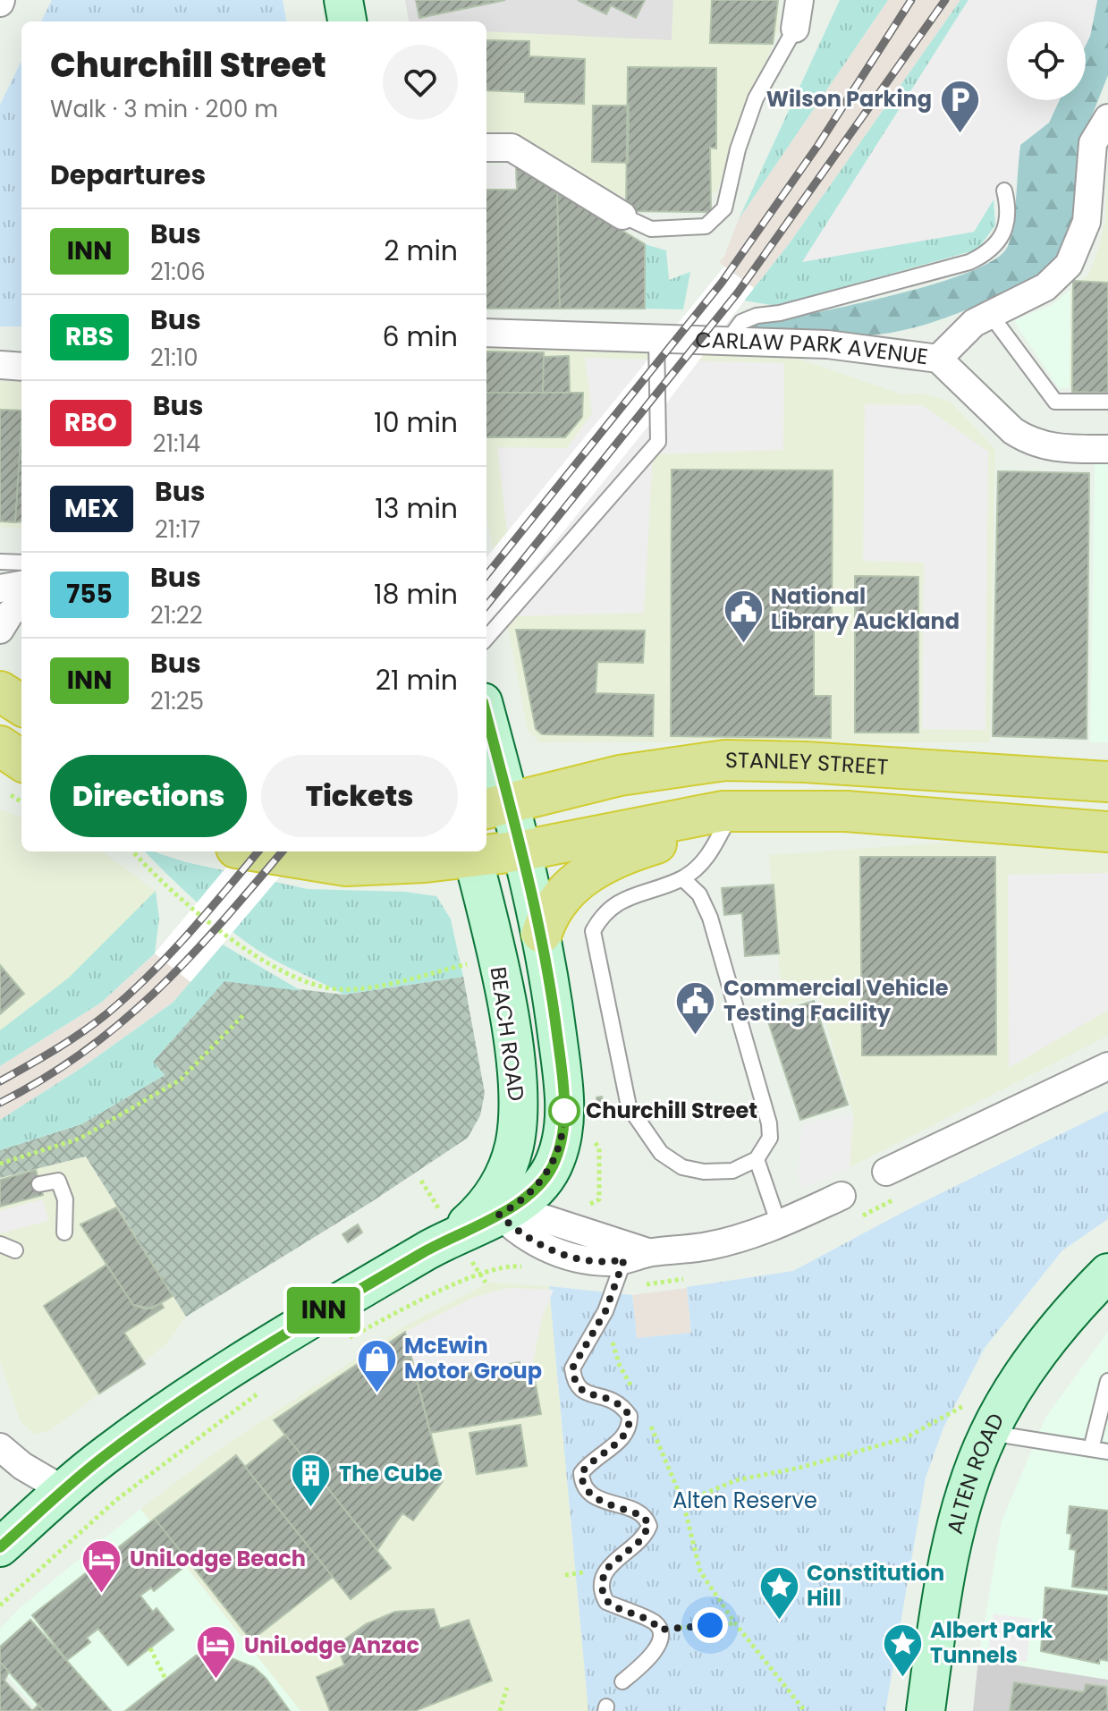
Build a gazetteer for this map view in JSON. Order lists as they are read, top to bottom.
{
  "streets": {
    "highway": ["STANLEY STREET"],
    "main road": ["BEACH ROAD", "ALTEN ROAD"],
    "street": ["CARLAW PARK AVENUE"]
  },
  "crossings": [
    ["STANLEY STREET", "BEACH ROAD"]
  ],
  "parks": ["Alten Reserve"],
  "places": {
    "parking": ["Wilson Parking"],
    "public building": ["National Library Auckland", "Commercial Vehicle Testing Facility"],
    "other": ["Churchill Street"],
    "shop": ["McEwin Motor Group"],
    "building": ["The Cube"],
    "hotel": ["UniLodge Beach", "UniLodge Anzac"],
    "place": ["Constitution Hill", "Albert Park Tunnels"]
  },
  "lines": ["bus line INN"],
  "page": {
    "on_map": "INN",
    "heading": [
      ["Churchill Street", "Walk · 3 min · 200 m"],
      "Departures"
    ],
    "list": [
      {
        "mark": "INN",
        "name": "Bus",
        "note": "21:06",
        "value": "2 min"
      },
      {
        "mark": "RBS",
        "name": "Bus",
        "note": "21:10",
        "value": "6 min"
      },
      {
        "mark": "RBO",
        "name": "Bus",
        "note": "21:14",
        "value": "10 min"
      },
      {
        "mark": "MEX",
        "name": "Bus",
        "note": "21:17",
        "value": "13 min"
      },
      {
        "mark": "755",
        "name": "Bus",
        "note": "21:22",
        "value": "18 min"
      },
      {
        "mark": "INN",
        "name": "Bus",
        "note": "21:25",
        "value": "21 min"
      }
    ],
    "buttons": ["Directions", "Tickets"]
  }
}
